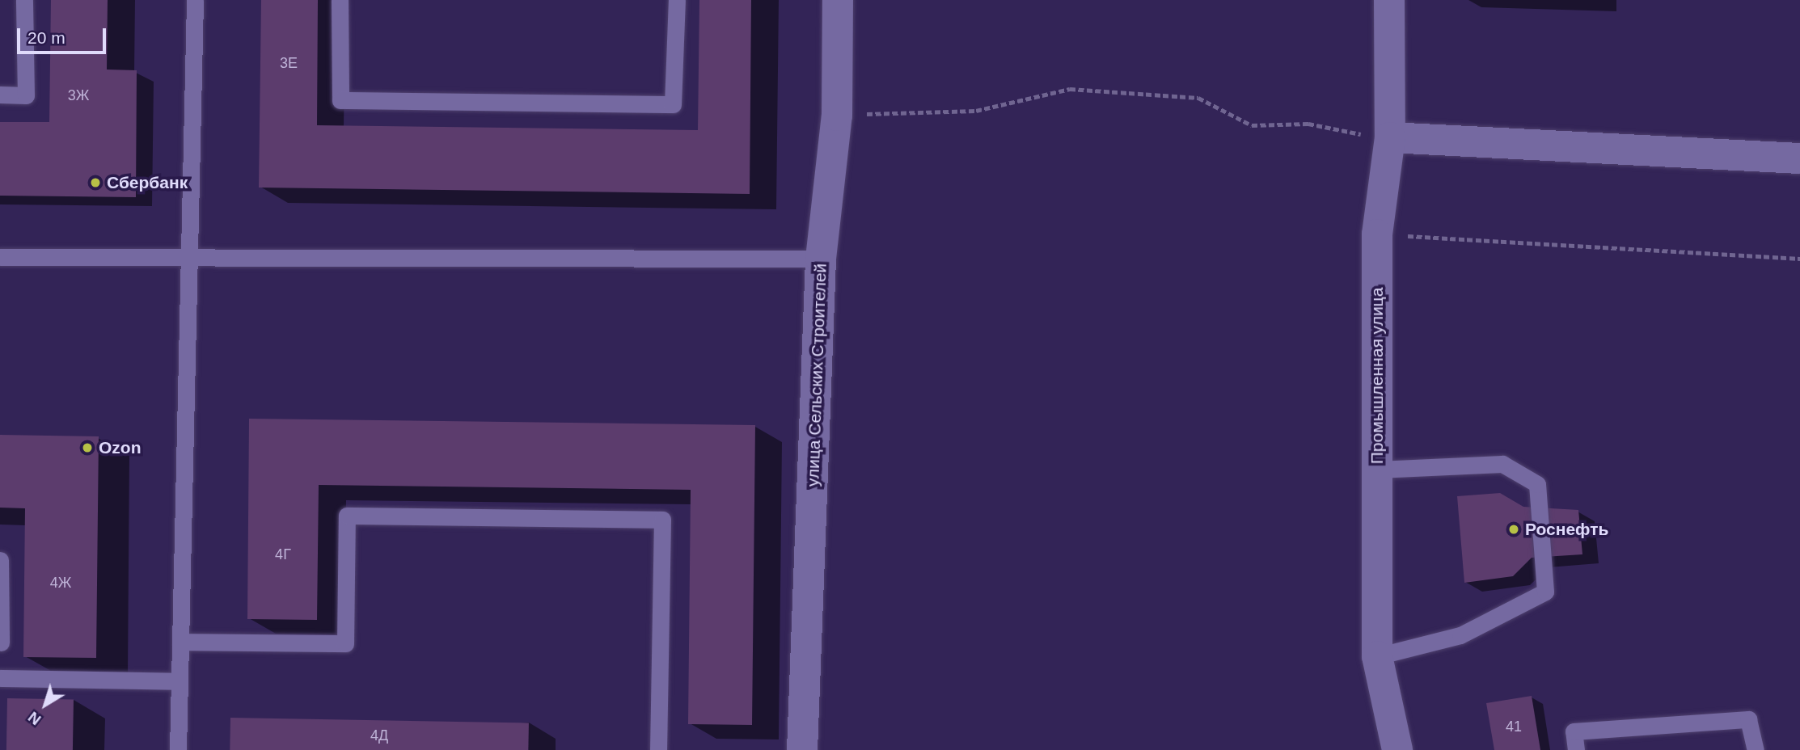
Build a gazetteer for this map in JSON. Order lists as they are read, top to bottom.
{
  "streets": {
    "street": ["улица Сельских Строителей", "Промышленная улица"]
  },
  "places": ["Сбербанк", "Ozon", "Роснефть"],
  "house_numbers": [
    "3Е",
    "3Ж",
    "4Г",
    "4Ж",
    "41",
    "4Д"
  ],
  "scale_bar": "20 m",
  "north": "bottom left"
}
